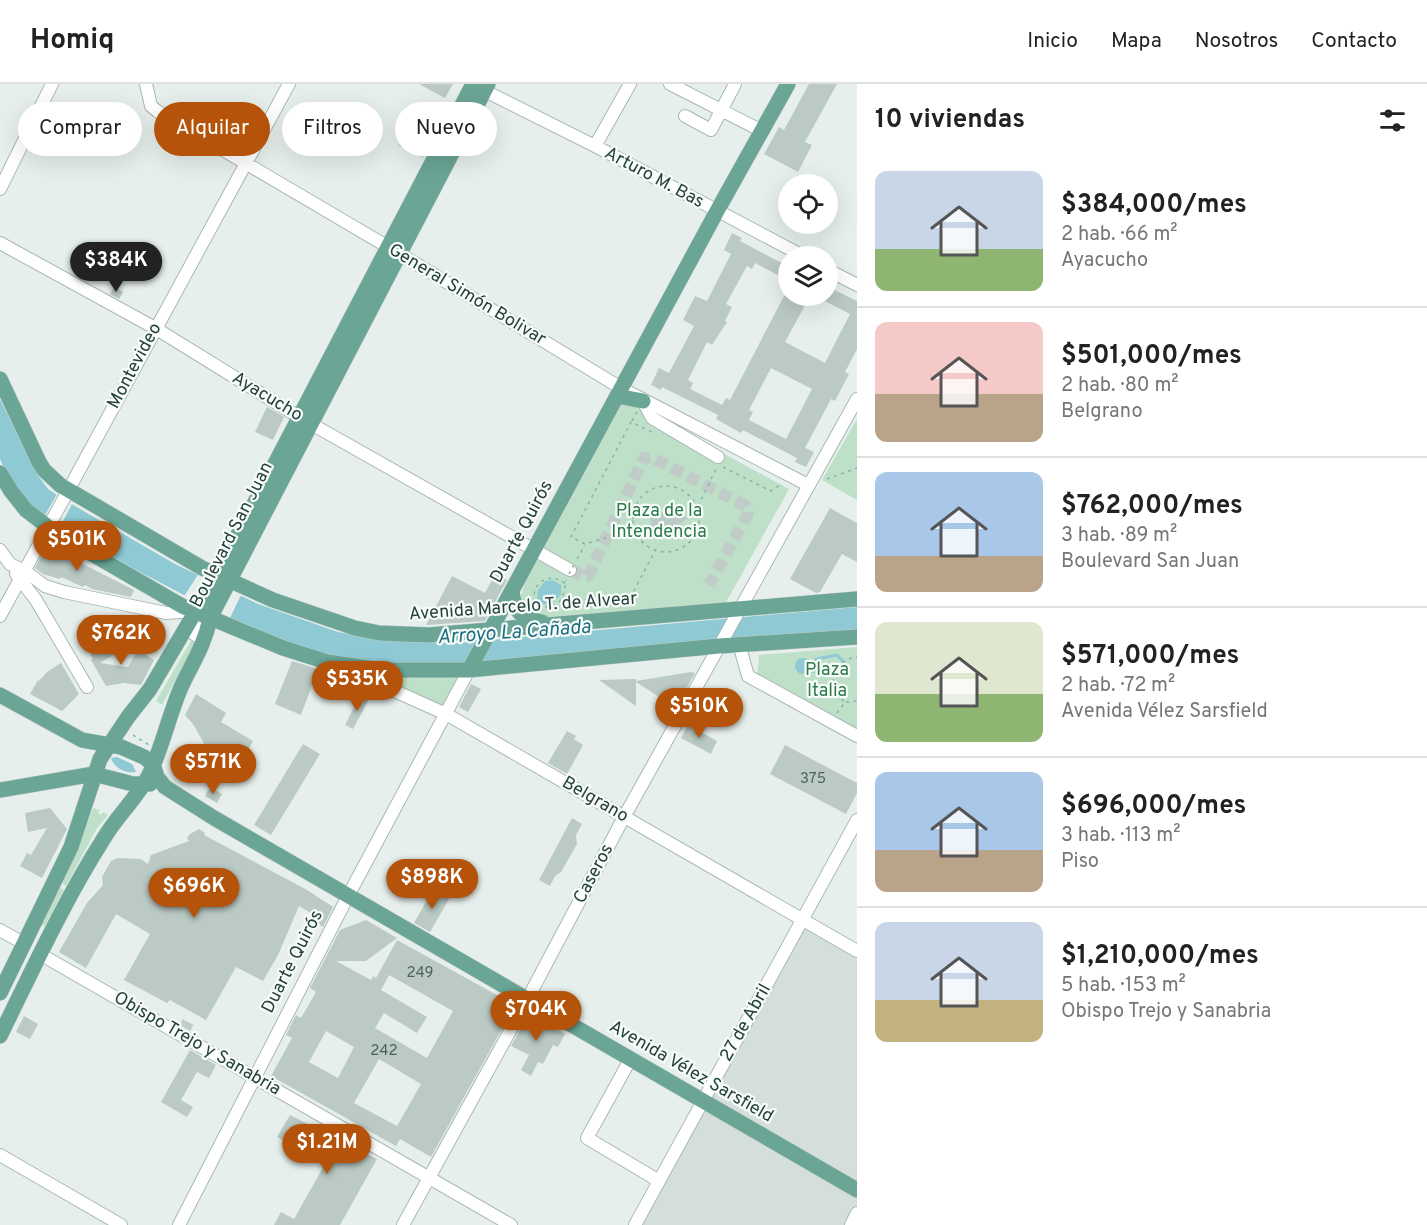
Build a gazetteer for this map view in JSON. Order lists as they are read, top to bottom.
{
  "streets": {
    "main road": [
      "Duarte Quirós",
      "Boulevard San Juan",
      "Avenida Marcelo T. de Alvear",
      "Avenida Vélez Sarsfield"
    ],
    "street": [
      "Arturo M. Bas",
      "General Simón Bolivar",
      "Montevideo",
      "Ayacucho",
      "Belgrano",
      "Caseros",
      "27 de Abril",
      "Obispo Trejo y Sanabria"
    ]
  },
  "crossings": [
    ["Arturo M. Bas", "Duarte Quirós"],
    ["Arturo M. Bas", "Boulevard San Juan"],
    ["General Simón Bolivar", "Montevideo"],
    ["General Simón Bolivar", "Duarte Quirós"],
    ["General Simón Bolivar", "Boulevard San Juan"],
    ["Montevideo", "Ayacucho"],
    ["Montevideo", "Avenida Marcelo T. de Alvear"],
    ["Ayacucho", "Duarte Quirós"],
    ["Ayacucho", "Boulevard San Juan"],
    ["Duarte Quirós", "Avenida Marcelo T. de Alvear"],
    ["Duarte Quirós", "Belgrano"],
    ["Duarte Quirós", "Obispo Trejo y Sanabria"],
    ["Duarte Quirós", "Avenida Vélez Sarsfield"],
    ["Boulevard San Juan", "Avenida Marcelo T. de Alvear"],
    ["Boulevard San Juan", "Obispo Trejo y Sanabria"],
    ["Boulevard San Juan", "Avenida Vélez Sarsfield"],
    ["Avenida Marcelo T. de Alvear", "Caseros"],
    ["Belgrano", "Caseros"],
    ["Belgrano", "27 de Abril"],
    ["Caseros", "Obispo Trejo y Sanabria"],
    ["Caseros", "Avenida Vélez Sarsfield"],
    ["27 de Abril", "Avenida Vélez Sarsfield"]
  ],
  "water": ["Arroyo La Cañada"],
  "parks": ["Plaza de la Intendencia", "Plaza Italia"],
  "house_numbers": ["375", "249", "242"],
  "page": {
    "header": "Homiq",
    "nav": [
      "Inicio",
      "Mapa",
      "Nosotros",
      "Contacto"
    ],
    "heading": "10 viviendas",
    "chip": [
      "Comprar",
      "Alquilar",
      "Filtros",
      "Nuevo"
    ],
    "list": [
      {
        "name": "$384,000/mes",
        "note": "2 hab. · 66 m² · Ayacucho"
      },
      {
        "name": "$501,000/mes",
        "note": "2 hab. · 80 m² · Belgrano"
      },
      {
        "name": "$762,000/mes",
        "note": "3 hab. · 89 m² · Boulevard San Juan"
      },
      {
        "name": "$571,000/mes",
        "note": "2 hab. · 72 m² · Avenida Vélez Sarsfield"
      },
      {
        "name": "$696,000/mes",
        "note": "3 hab. · 113 m² · Piso"
      },
      {
        "name": "$1,210,000/mes",
        "note": "5 hab. · 153 m² · Obispo Trejo y Sanabria"
      }
    ],
    "price": [
      "$384K",
      "$501K",
      "$762K",
      "$535K",
      "$510K",
      "$571K",
      "$898K",
      "$696K",
      "$704K",
      "$1.21M"
    ]
  }
}
